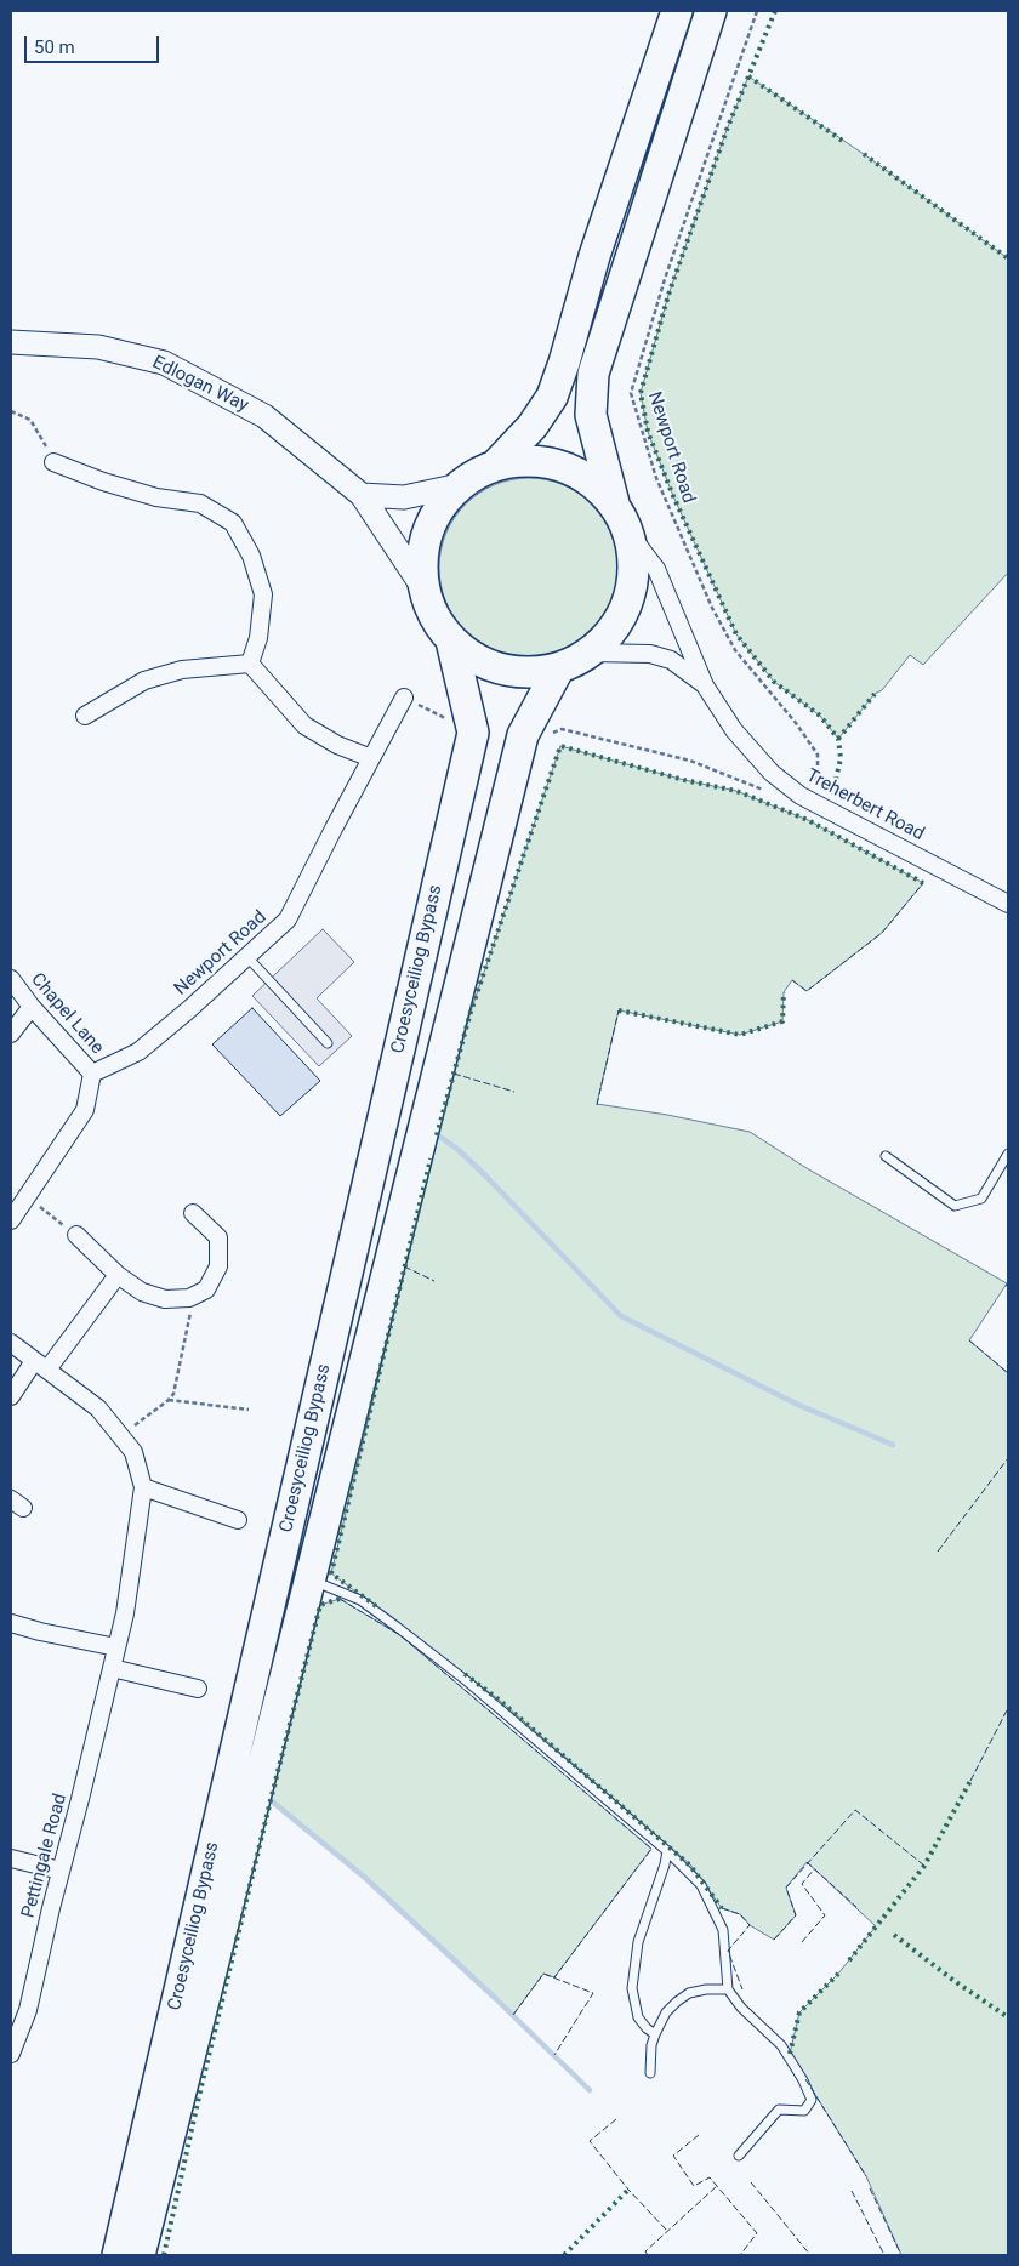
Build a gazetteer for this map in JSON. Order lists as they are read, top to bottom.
{
  "streets": {
    "highway": ["Croesyceiliog Bypass"],
    "street": [
      "Edlogan Way",
      "Newport Road",
      "Treherbert Road",
      "Chapel Lane",
      "Pettingale Road"
    ]
  },
  "crossings": [
    ["Edlogan Way", "Treherbert Road"],
    ["Edlogan Way", "Croesyceiliog Bypass"],
    ["Newport Road", "Treherbert Road"],
    ["Newport Road", "Chapel Lane"],
    ["Treherbert Road", "Croesyceiliog Bypass"]
  ],
  "scale_bar": "50 m"
}
